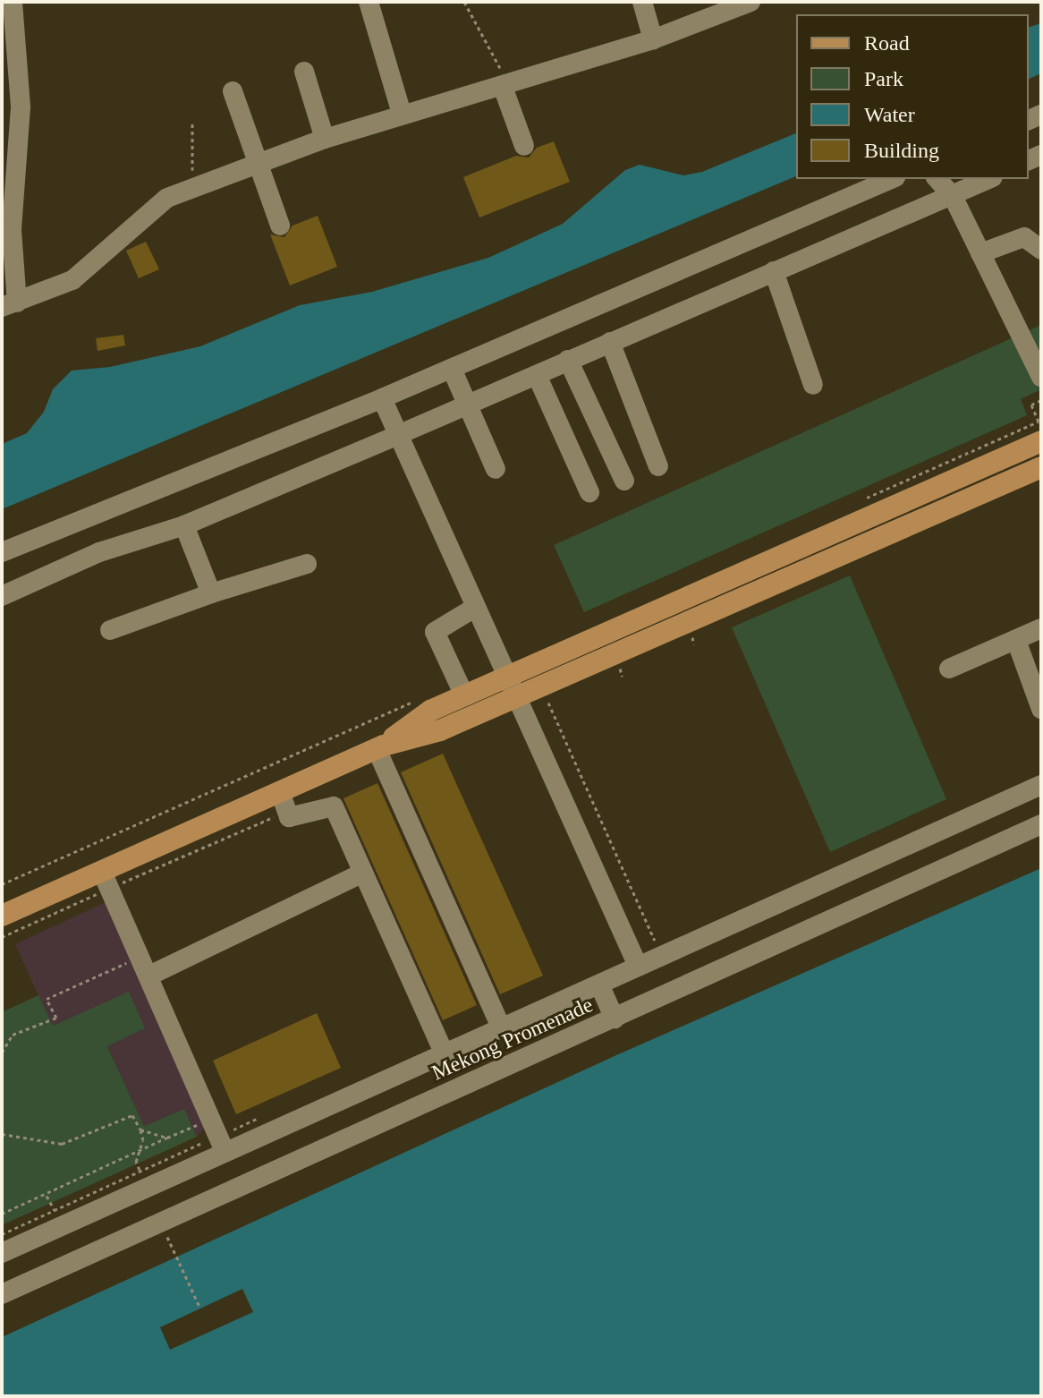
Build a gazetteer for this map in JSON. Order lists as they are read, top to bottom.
{
  "streets": {
    "street": ["Mekong Promenade"]
  },
  "legend": [
    "Road",
    "Park",
    "Water",
    "Building"
  ]
}
